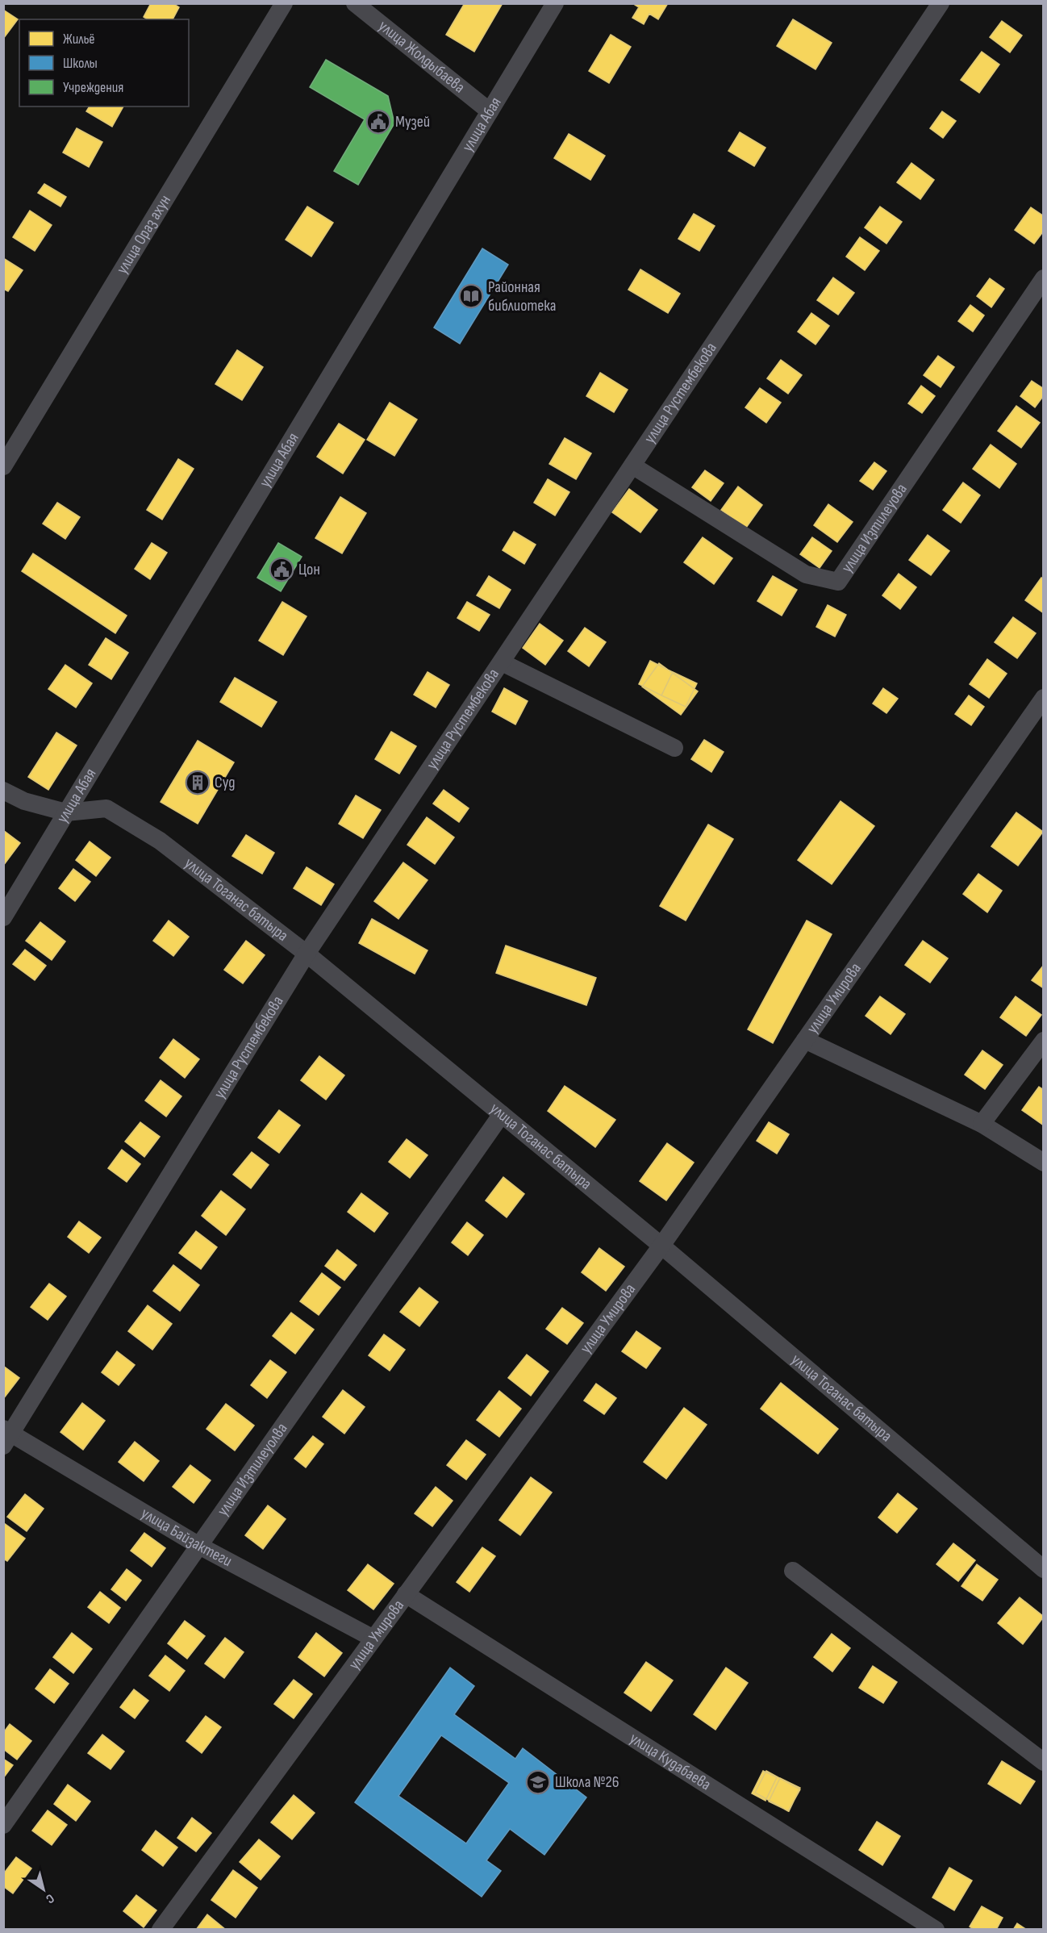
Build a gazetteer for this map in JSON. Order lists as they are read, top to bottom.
{
  "streets": {
    "street": [
      "улица Жолдыбаева",
      "улица Абая",
      "улица Ораз ахун",
      "улица Рустембекова",
      "улица Изтилеуова",
      "улица Тоганас батыра",
      "улица Умирова",
      "улица Изтилеуолва",
      "улица Байзактеги",
      "улица Кудабаева"
    ]
  },
  "crossings": [
    ["улица Жолдыбаева", "улица Абая"],
    ["улица Абая", "улица Тоганас батыра"],
    ["улица Рустембекова", "улица Изтилеуова"],
    ["улица Рустембекова", "улица Тоганас батыра"],
    ["улица Рустембекова", "улица Байзактеги"],
    ["улица Тоганас батыра", "улица Умирова"],
    ["улица Тоганас батыра", "улица Изтилеуолва"],
    ["улица Умирова", "улица Байзактеги"],
    ["улица Умирова", "улица Кудабаева"],
    ["улица Изтилеуолва", "улица Байзактеги"]
  ],
  "places": {
    "public building": ["Музей", "Цон"],
    "library": ["Районная библиотека"],
    "building": ["Суд"],
    "school or university": ["Школа №26"]
  },
  "legend": ["Жильё", "Школы", "Учреждения"],
  "north": "bottom right"
}
